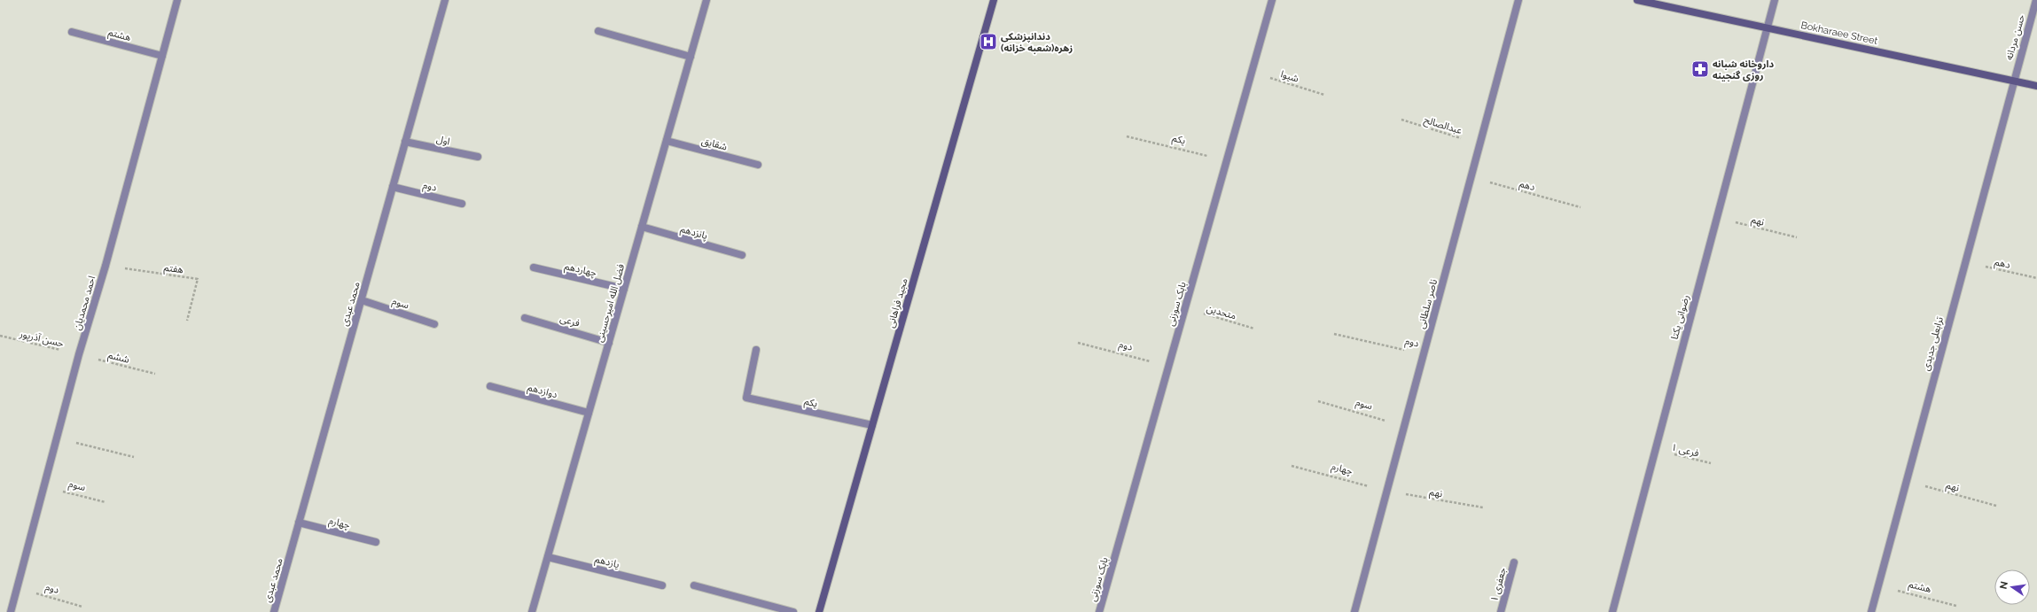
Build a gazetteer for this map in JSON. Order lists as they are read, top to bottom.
{
  "streets": {
    "street": [
      "Bokharaee Street",
      "هشتم",
      "حسن مردانه",
      "یکم",
      "اول",
      "شقایق",
      "دوم",
      "پانزدهم",
      "چهاردهم",
      "احمد محمدیان",
      "سوم",
      "فضل الله امیرحسینی",
      "مجید فراهانی",
      "محمد عبدی",
      "بابک سوزنی",
      "ناصر سلطانی",
      "رضوانی یکتا",
      "فرعی",
      "ترابعلی جدیدی",
      "دوازدهم",
      "چهارم",
      "یازدهم",
      "جعفری ۱"
    ],
    "path": [
      "شیوا",
      "عبدالصالح",
      "دهم",
      "نهم",
      "هفتم",
      "متحدین",
      "حسن آذرپور",
      "ششم",
      "فرعی ۱"
    ]
  },
  "crossings": [
    ["Bokharaee Street", "حسن مردانه"],
    ["Bokharaee Street", "رضوانی یکتا"],
    ["Bokharaee Street", "ترابعلی جدیدی"],
    ["هشتم", "احمد محمدیان"],
    ["هشتم", "ترابعلی جدیدی"],
    ["حسن مردانه", "ترابعلی جدیدی"],
    ["شیوا", "بابک سوزنی"],
    ["عبدالصالح", "ناصر سلطانی"],
    ["یکم", "مجید فراهانی"],
    ["یکم", "بابک سوزنی"],
    ["اول", "محمد عبدی"],
    ["شقایق", "فضل الله امیرحسینی"],
    ["دهم", "ناصر سلطانی"],
    ["دهم", "ترابعلی جدیدی"],
    ["دوم", "احمد محمدیان"],
    ["دوم", "محمد عبدی"],
    ["دوم", "بابک سوزنی"],
    ["دوم", "ناصر سلطانی"],
    ["نهم", "ناصر سلطانی"],
    ["نهم", "رضوانی یکتا"],
    ["نهم", "ترابعلی جدیدی"],
    ["نهم", "چهارم"],
    ["پانزدهم", "فضل الله امیرحسینی"],
    ["هفتم", "احمد محمدیان"],
    ["چهاردهم", "فضل الله امیرحسینی"],
    ["احمد محمدیان", "سوم"],
    ["احمد محمدیان", "حسن آذرپور"],
    ["احمد محمدیان", "ششم"],
    ["سوم", "محمد عبدی"],
    ["سوم", "ناصر سلطانی"],
    ["فضل الله امیرحسینی", "فرعی"],
    ["فضل الله امیرحسینی", "دوازدهم"],
    ["فضل الله امیرحسینی", "یازدهم"],
    ["محمد عبدی", "چهارم"],
    ["بابک سوزنی", "متحدین"],
    ["ناصر سلطانی", "چهارم"],
    ["رضوانی یکتا", "فرعی ۱"],
    ["حسن آذرپور", "ششم"]
  ],
  "places": {
    "hospital": ["دندانپزشکی زهره(شعبه خزانه)"],
    "pharmacy": ["داروخانه شبانه روزی گنجینه"]
  },
  "north": "left"
}
